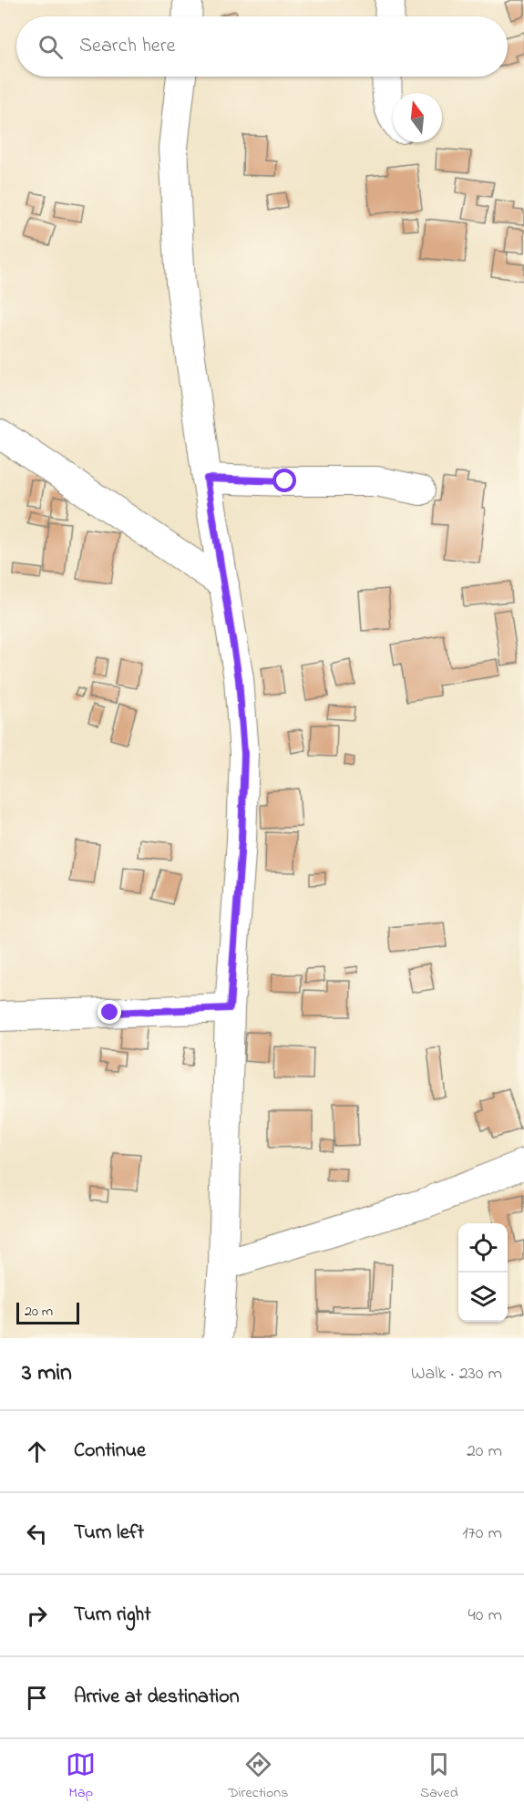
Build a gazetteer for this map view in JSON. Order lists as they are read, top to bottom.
{
  "scale_bar": "20 m",
  "north": "top",
  "page": {
    "search": "Search here",
    "scale": "20 m",
    "heading": ["3 min", "Walk · 230 m"],
    "list": [
      ["Continue", "20 m"],
      ["Turn left", "170 m"],
      ["Turn right", "40 m"],
      "Arrive at destination"
    ],
    "nav": ["Map", "Directions", "Saved"]
  }
}
